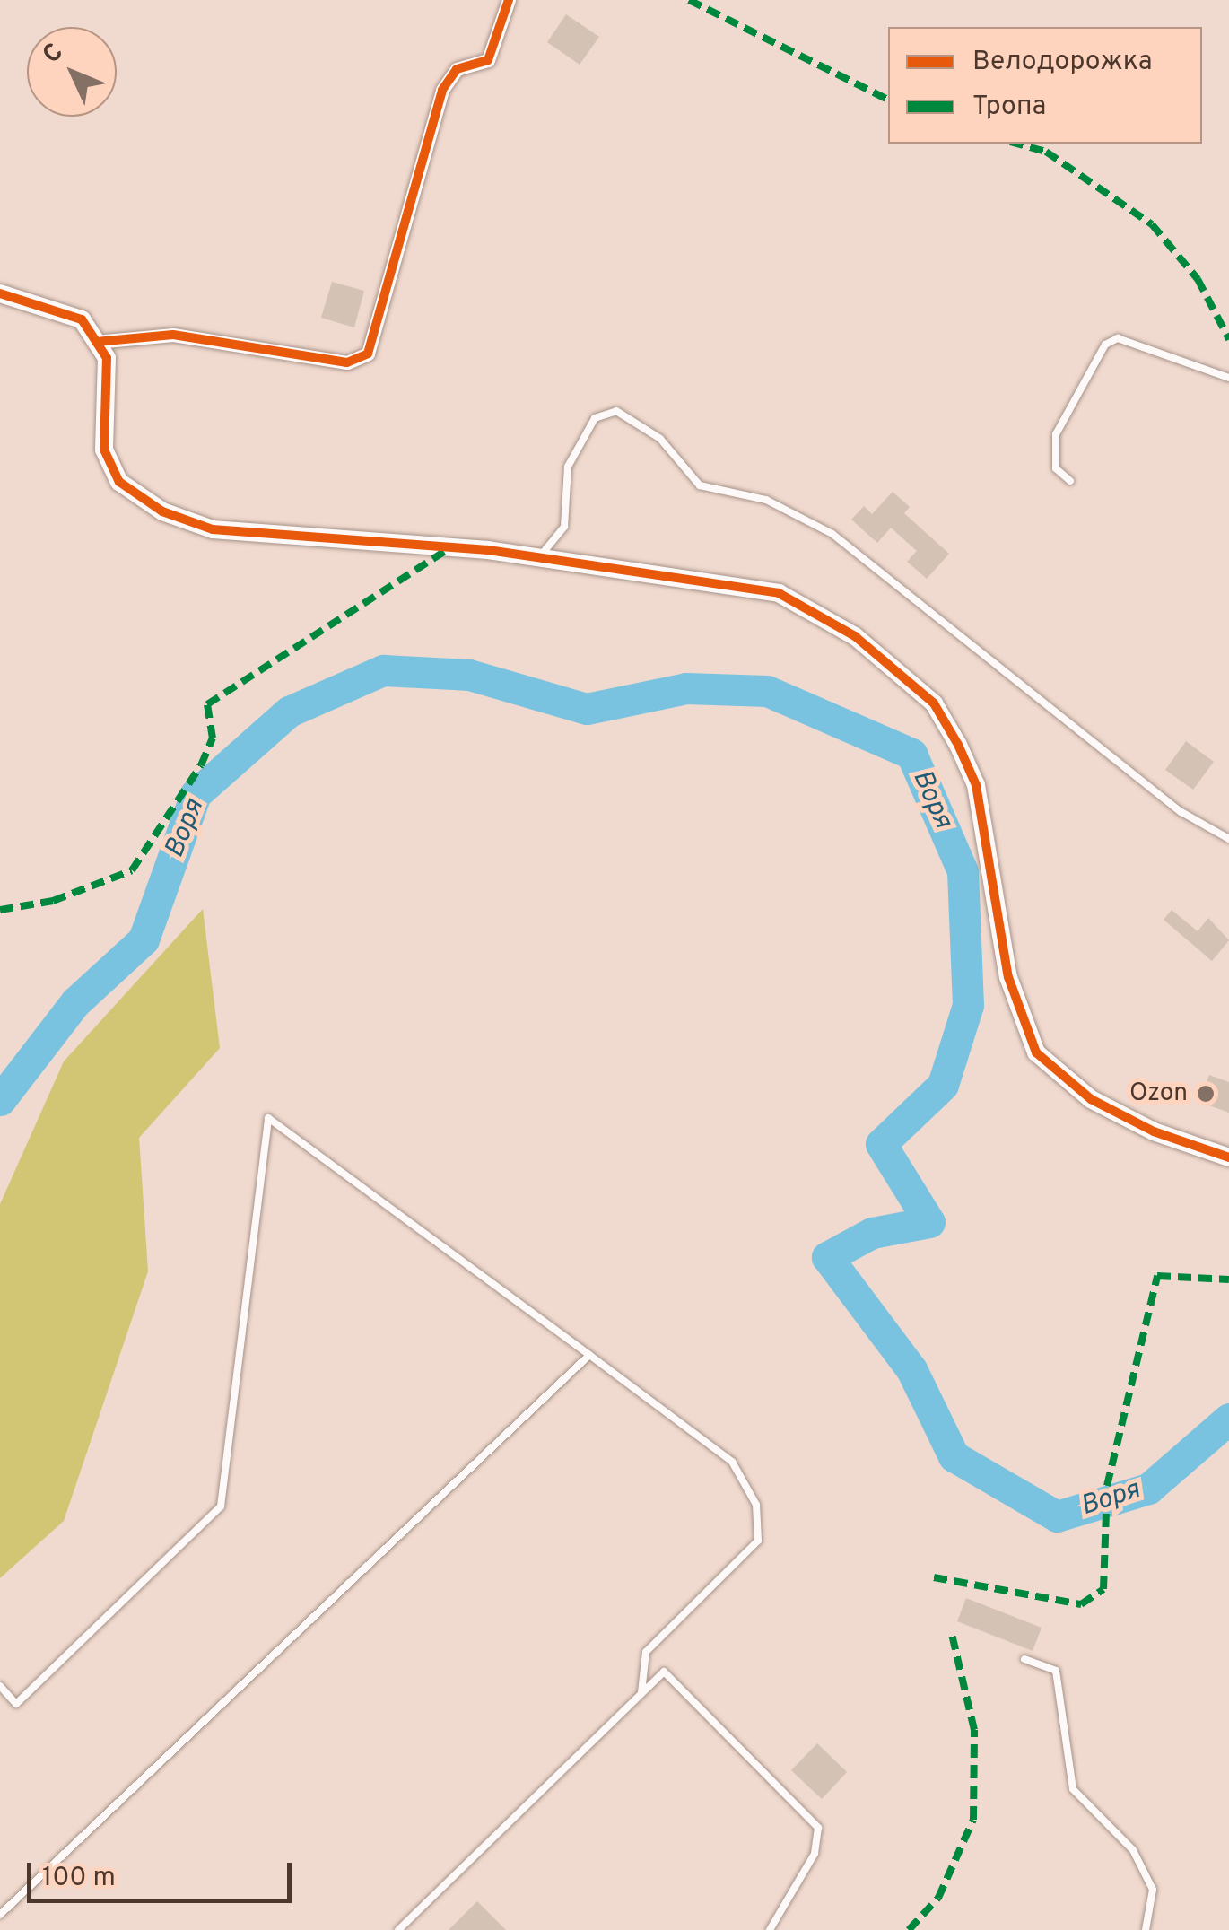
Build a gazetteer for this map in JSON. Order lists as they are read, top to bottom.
{
  "water": ["Воря"],
  "places": ["Ozon"],
  "legend": ["Велодорожка", "Тропа"],
  "scale_bar": "100 m",
  "north": "top left"
}
